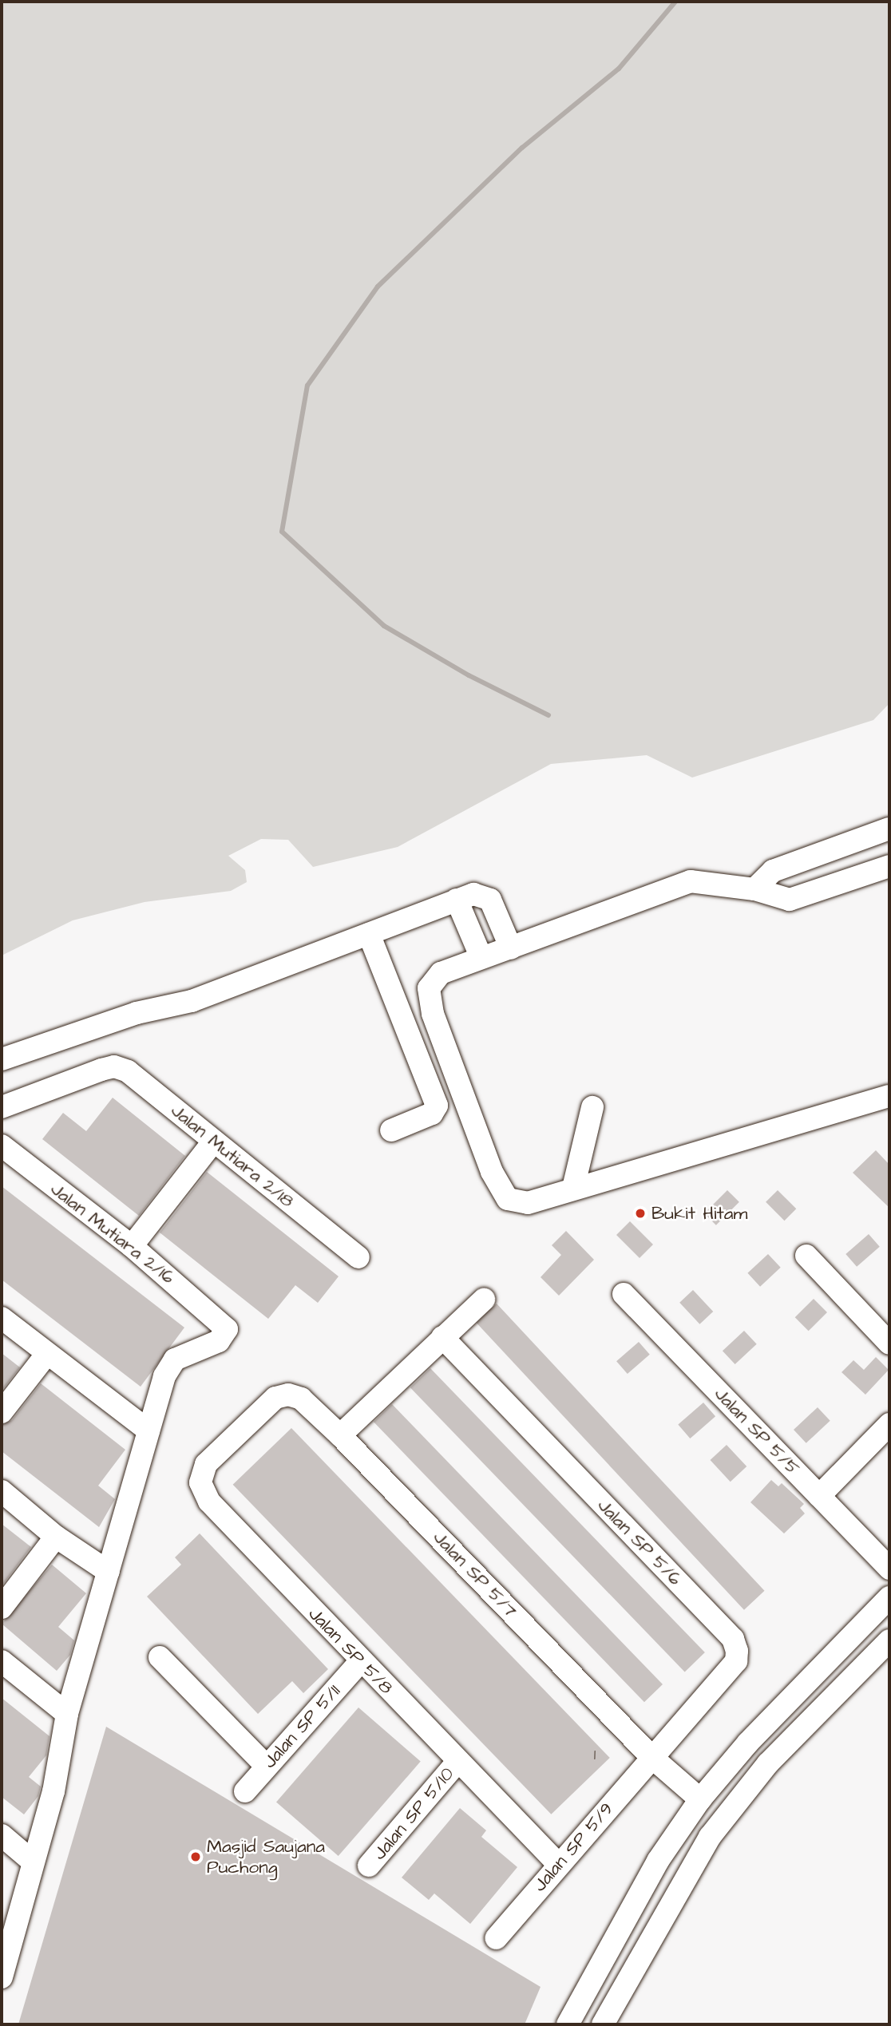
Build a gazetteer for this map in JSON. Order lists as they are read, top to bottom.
{
  "streets": {
    "street": [
      "Jalan Mutiara 2/18",
      "Jalan Mutiara 2/16",
      "Jalan SP 5/5",
      "Jalan SP 5/6",
      "Jalan SP 5/7",
      "Jalan SP 5/8",
      "Jalan SP 5/11",
      "Jalan SP 5/10",
      "Jalan SP 5/9"
    ]
  },
  "crossings": [
    ["Jalan SP 5/6", "Jalan SP 5/7"],
    ["Jalan SP 5/6", "Jalan SP 5/9"],
    ["Jalan SP 5/7", "Jalan SP 5/8"],
    ["Jalan SP 5/7", "Jalan SP 5/9"],
    ["Jalan SP 5/8", "Jalan SP 5/11"],
    ["Jalan SP 5/8", "Jalan SP 5/10"],
    ["Jalan SP 5/8", "Jalan SP 5/9"]
  ],
  "places": ["Bukit Hitam", "Masjid Saujana Puchong"],
  "house_numbers": ["1"]
}
